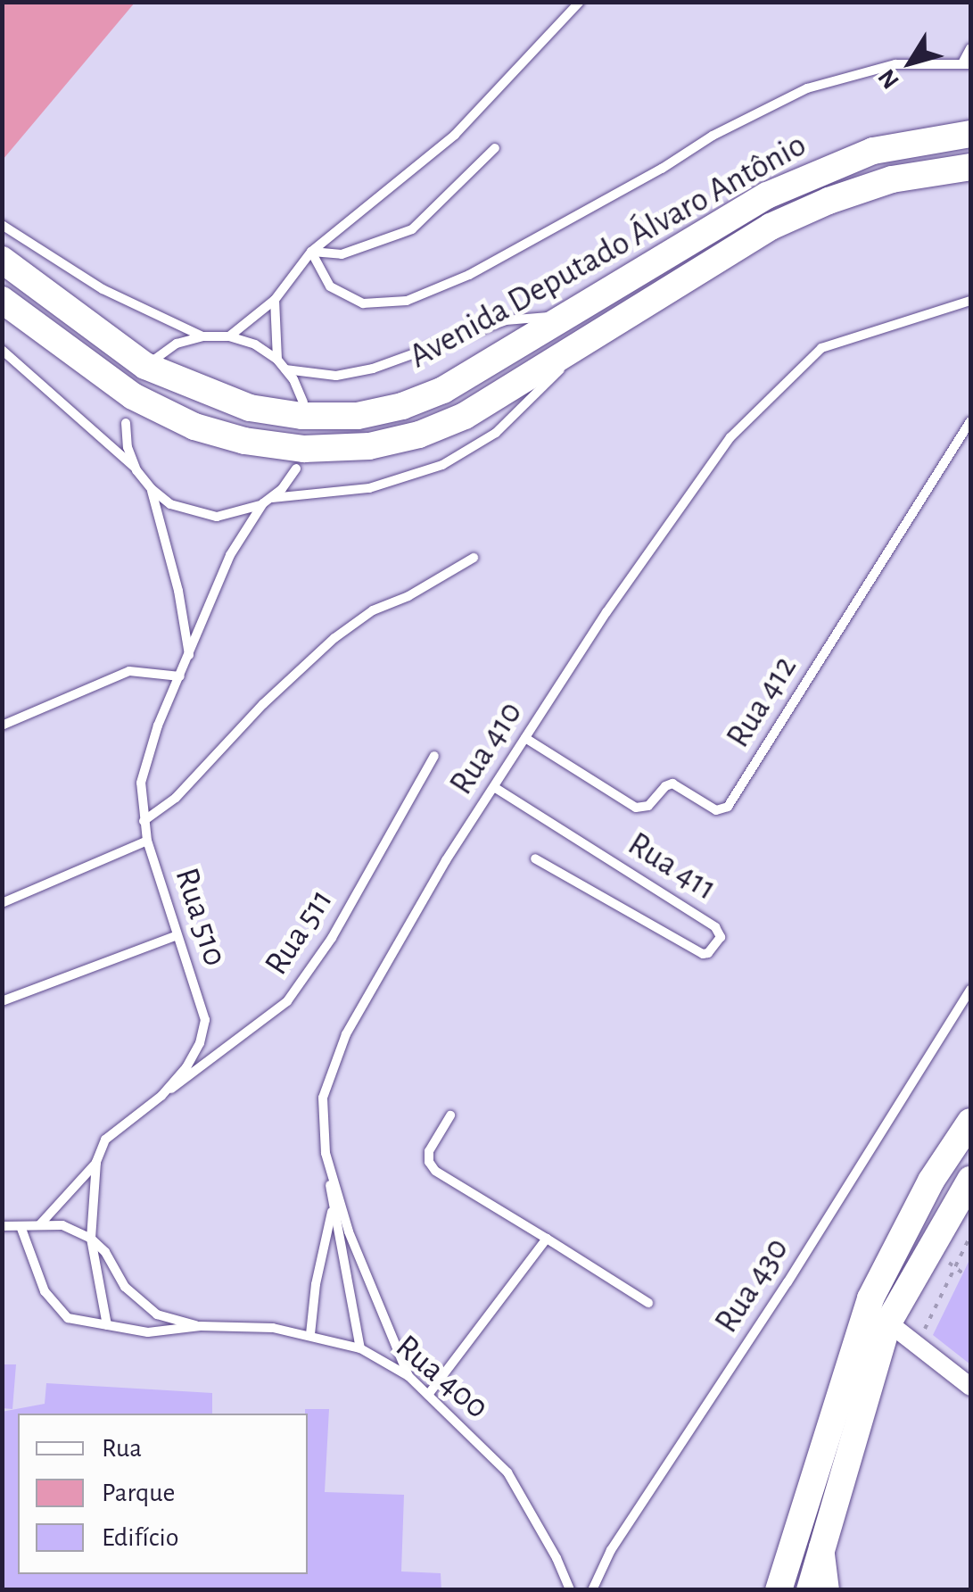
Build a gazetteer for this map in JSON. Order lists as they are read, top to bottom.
{
  "streets": {
    "main road": ["Avenida Deputado Álvaro Antônio"],
    "lane": [
      "Rua 412",
      "Rua 410",
      "Rua 411",
      "Rua 510",
      "Rua 511",
      "Rua 430",
      "Rua 400"
    ]
  },
  "crossings": [
    ["Rua 412", "Rua 410"],
    ["Rua 410", "Rua 411"],
    ["Rua 410", "Rua 400"],
    ["Rua 510", "Rua 511"]
  ],
  "legend": ["Rua", "Parque", "Edifício"],
  "north": "bottom left"
}
